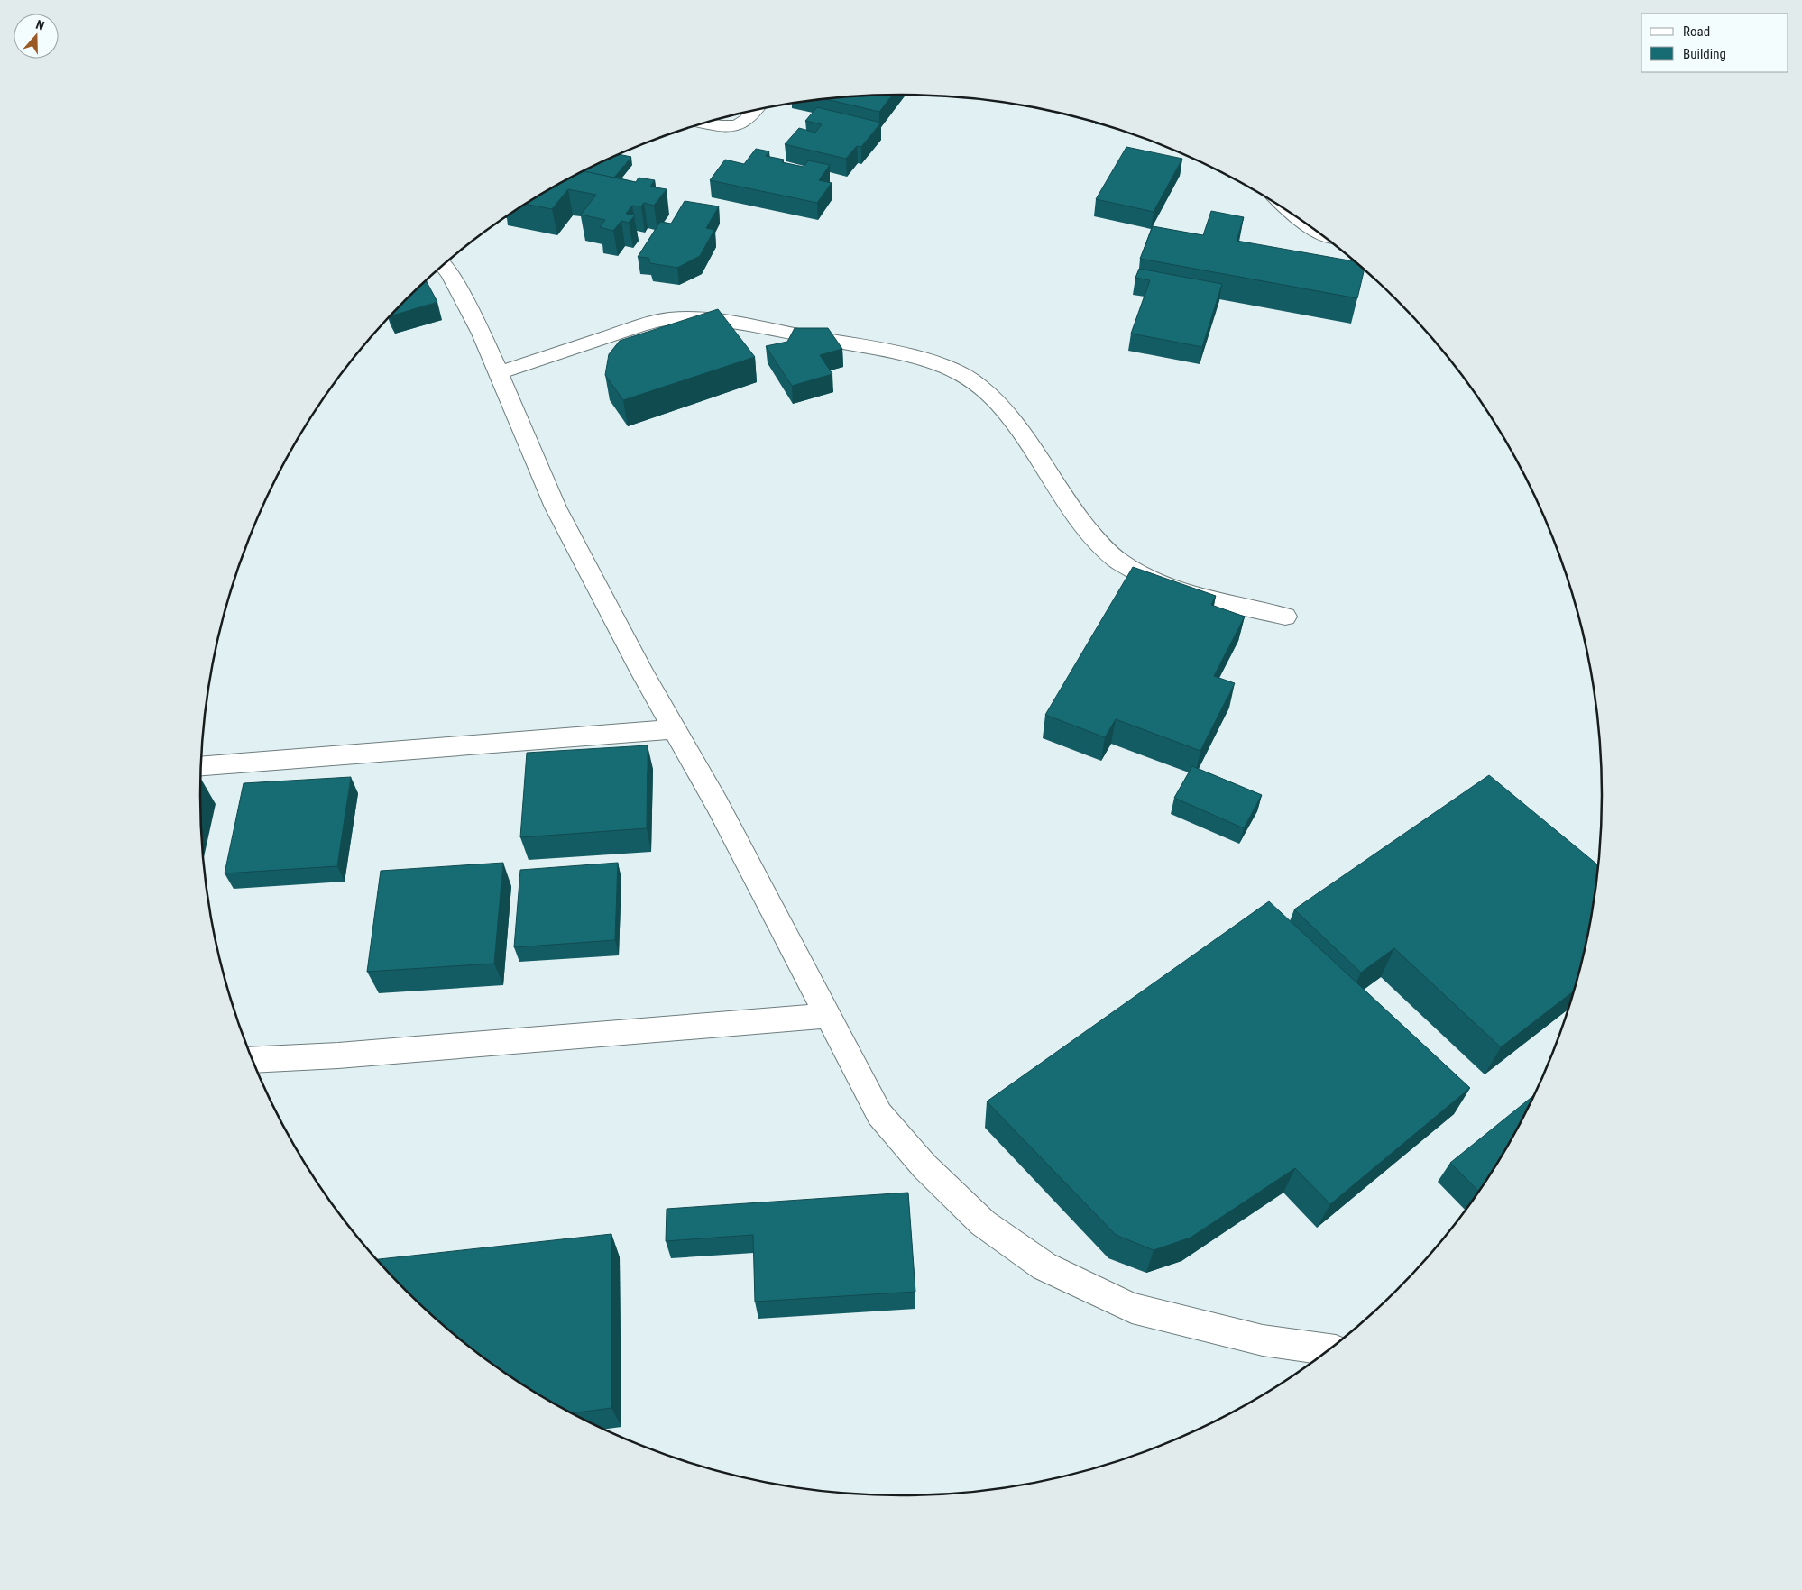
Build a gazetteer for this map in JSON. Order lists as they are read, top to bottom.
{
  "legend": ["Road", "Building"],
  "north": "top"
}
